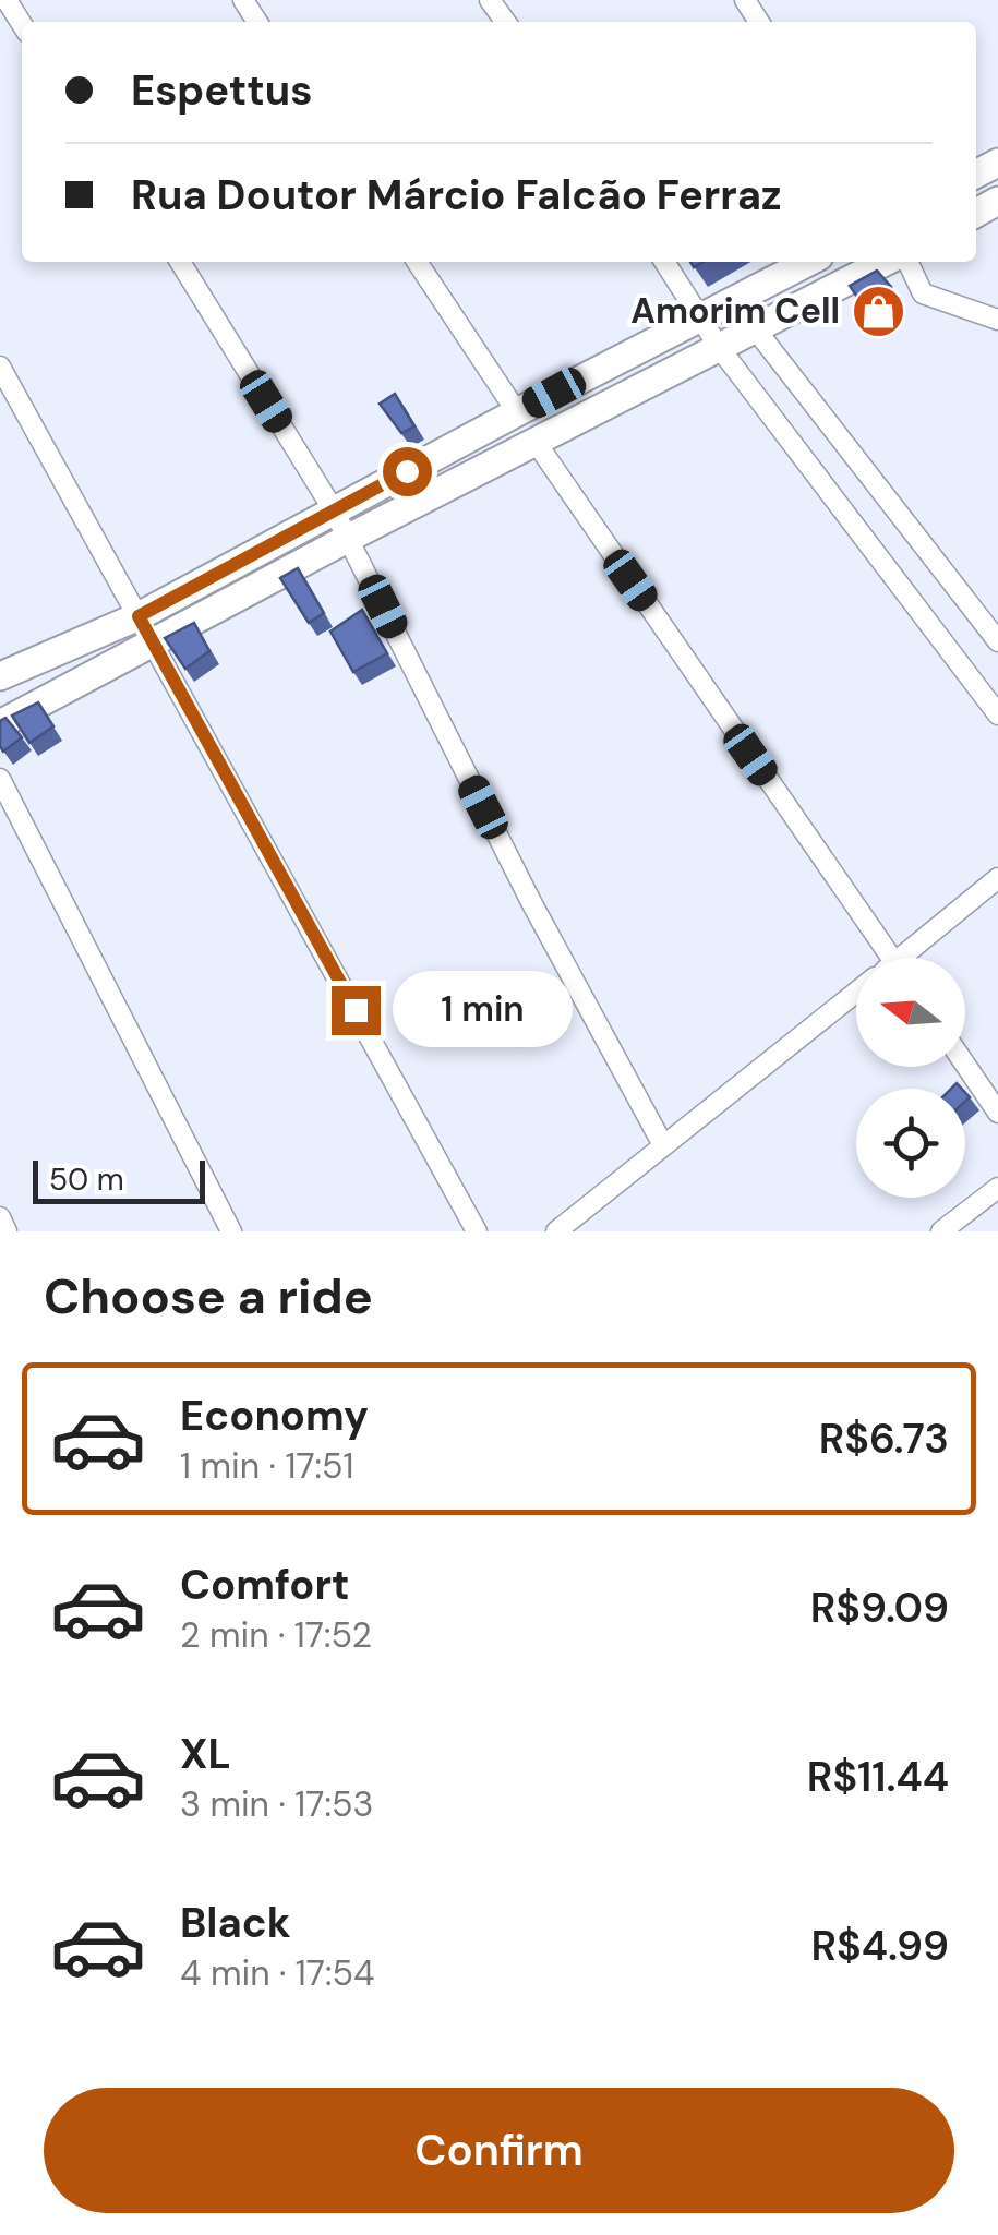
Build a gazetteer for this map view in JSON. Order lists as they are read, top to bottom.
{
  "places": {
    "shop": ["Amorim Cell"]
  },
  "scale_bar": "50 m",
  "north": "left",
  "page": {
    "banner": ["Espettus", "Rua Doutor Márcio Falcão Ferraz"],
    "bubble": "1 min",
    "scale": "50 m",
    "heading": "Choose a ride",
    "list": [
      {
        "name": "Economy",
        "note": "1 min · 17:51",
        "value": "R$6.73"
      },
      {
        "name": "Comfort",
        "note": "2 min · 17:52",
        "value": "R$9.09"
      },
      {
        "name": "XL",
        "note": "3 min · 17:53",
        "value": "R$11.44"
      },
      {
        "name": "Black",
        "note": "4 min · 17:54",
        "value": "R$4.99"
      }
    ],
    "buttons": "Confirm"
  }
}
